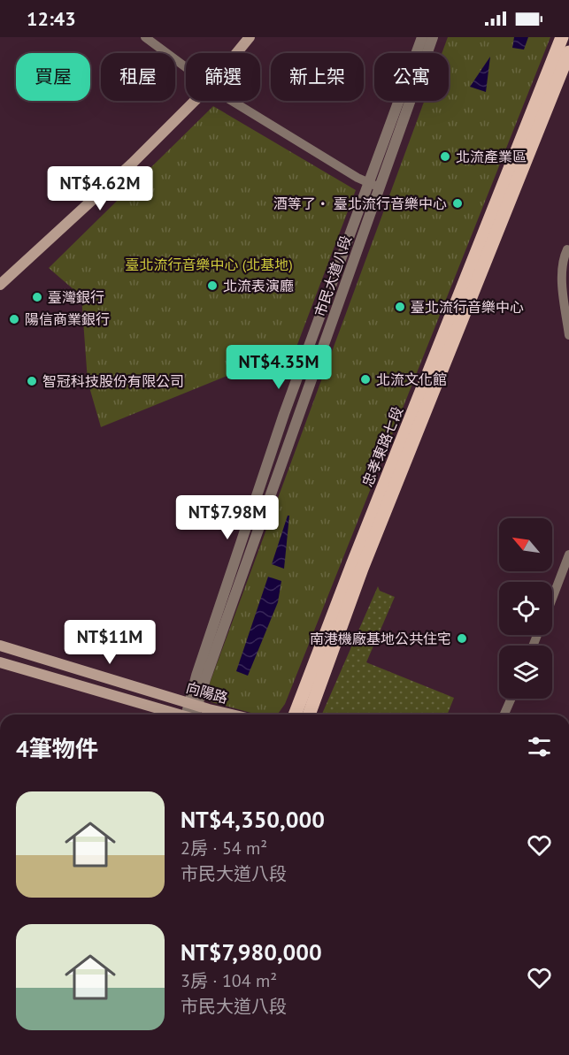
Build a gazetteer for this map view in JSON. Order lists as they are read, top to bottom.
{
  "streets": {
    "main road": ["忠孝東路七段", "向陽路"],
    "street": ["市民大道八段"]
  },
  "crossings": [
    ["市民大道八段", "向陽路"]
  ],
  "parks": ["臺北流行音樂中心 (北基地)"],
  "places": [
    "北流產業區",
    "酒等了・ 臺北流行音樂中心",
    "北流表演廳",
    "臺灣銀行",
    "臺北流行音樂中心",
    "陽信商業銀行",
    "北流文化館",
    "智冠科技股份有限公司",
    "南港機廠基地公共住宅"
  ],
  "north": "top left",
  "page": {
    "status": "12:43",
    "chip": [
      "買屋",
      "租屋",
      "篩選",
      "新上架",
      "公寓"
    ],
    "price": [
      "NT$4.62M",
      "NT$4.35M",
      "NT$7.98M",
      "NT$11M"
    ],
    "heading": "4筆物件",
    "list": [
      {
        "name": "NT$4,350,000",
        "note": "2房 · 54 m² · 市民大道八段"
      },
      {
        "name": "NT$7,980,000",
        "note": "3房 · 104 m² · 市民大道八段"
      }
    ]
  }
}
